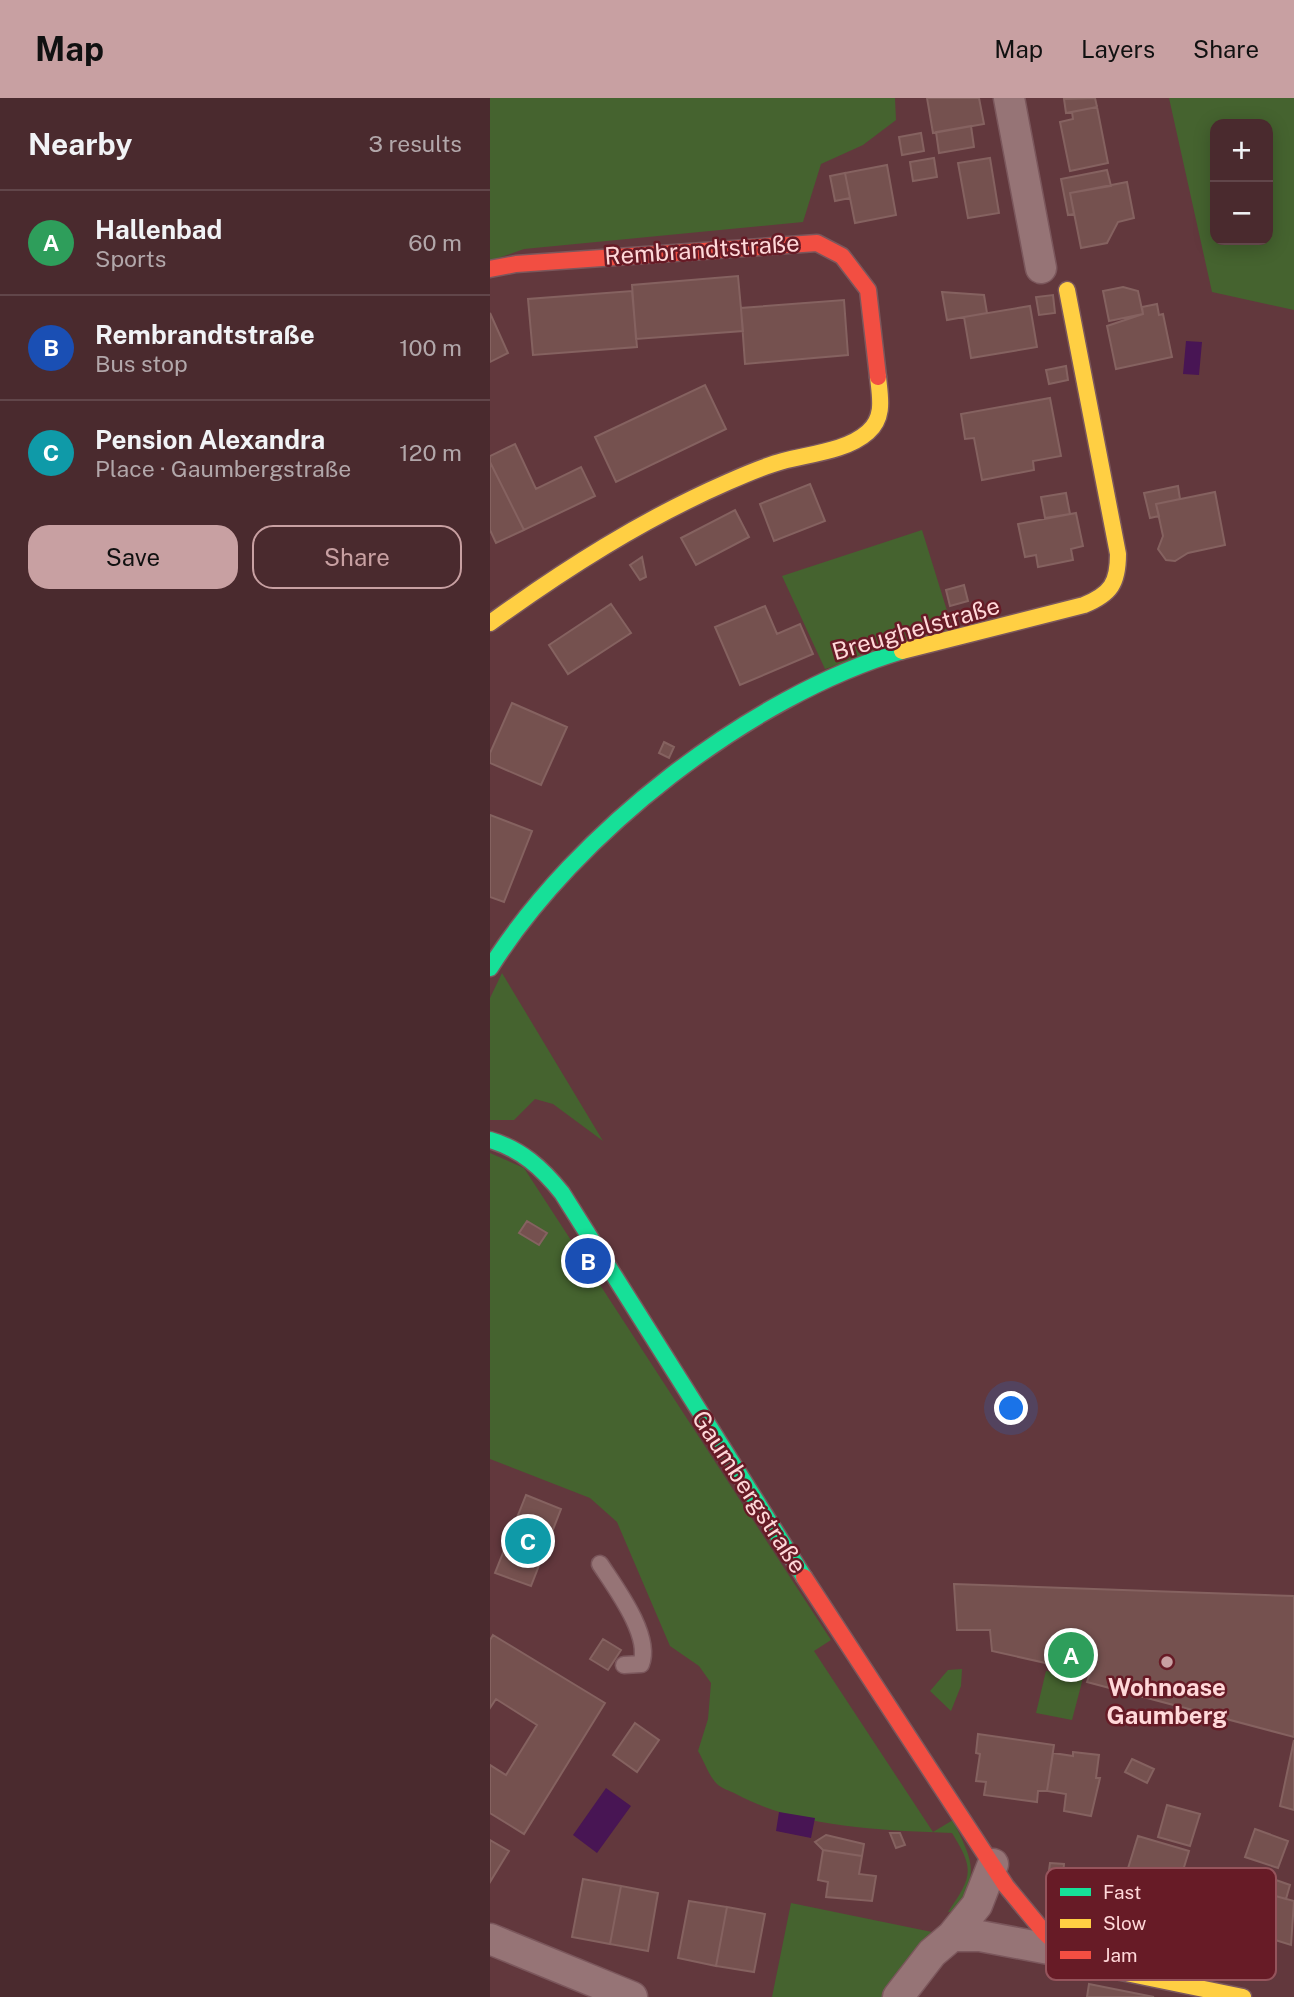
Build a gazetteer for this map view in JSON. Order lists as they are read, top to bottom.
{
  "streets": {
    "street": ["Rembrandtstraße", "Breughelstraße", "Gaumbergstraße"]
  },
  "places": ["Wohnoase Gaumberg"],
  "legend": ["Fast", "Slow", "Jam"],
  "page": {
    "header": "Map",
    "nav": ["Map", "Layers", "Share"],
    "heading": ["Nearby", "3 results"],
    "map_buttons": ["+", "−"],
    "list": [
      {
        "mark": "A",
        "name": "Hallenbad",
        "note": "Sports",
        "value": "60 m"
      },
      {
        "mark": "B",
        "name": "Rembrandtstraße",
        "note": "Bus stop",
        "value": "100 m"
      },
      {
        "mark": "C",
        "name": "Pension Alexandra",
        "note": "Place · Gaumbergstraße",
        "value": "120 m"
      }
    ],
    "buttons": ["Save", "Share"],
    "pins": ["B", "C", "A"]
  }
}
